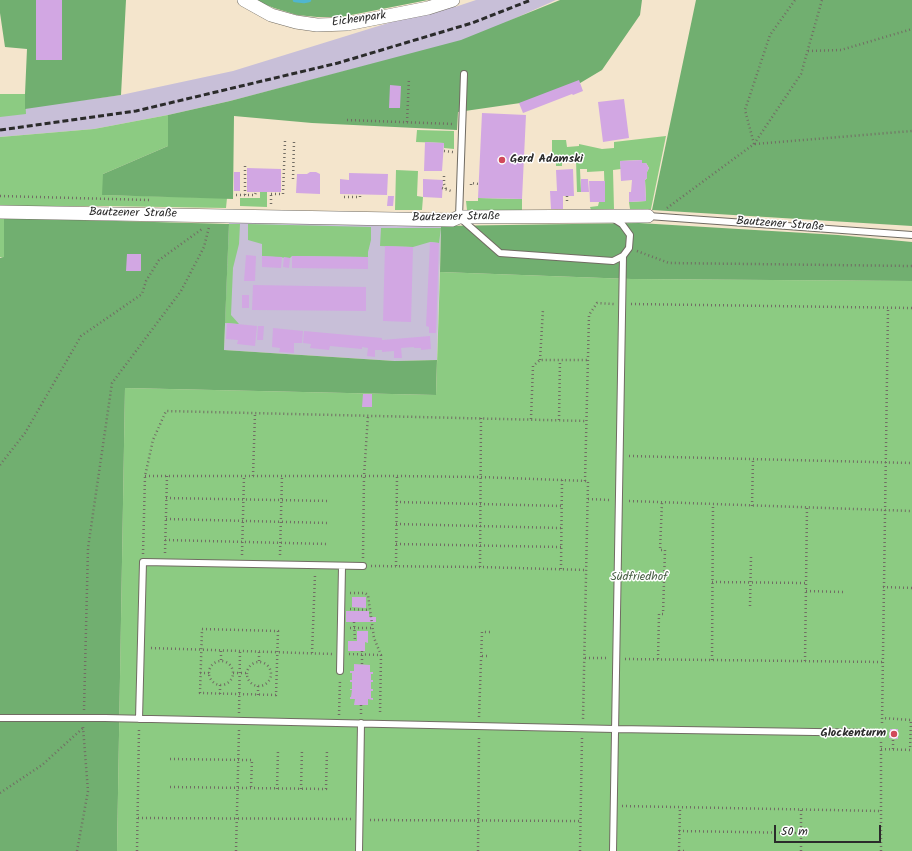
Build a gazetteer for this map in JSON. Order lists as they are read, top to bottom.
{
  "streets": {
    "street": ["Eichenpark", "Bautzener Straße"]
  },
  "parks": ["Südfriedhof"],
  "places": ["Gerd Adamski", "Glockenturm"],
  "scale_bar": "50 m"
}
